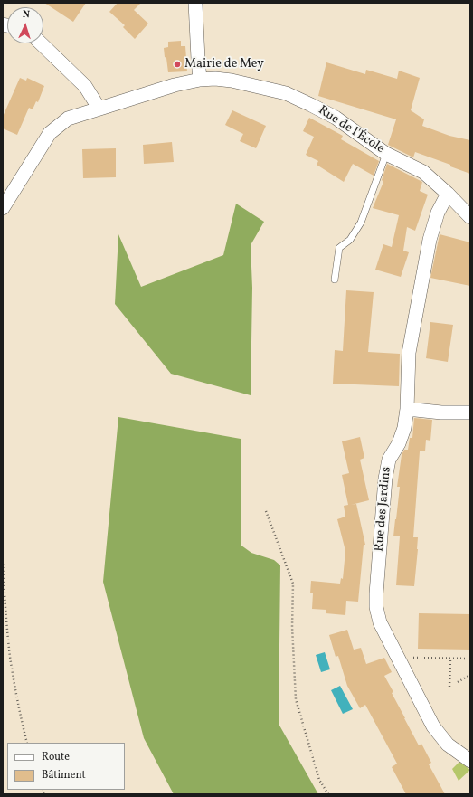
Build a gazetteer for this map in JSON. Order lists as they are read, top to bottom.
{
  "streets": {
    "street": ["Rue de l'École", "Rue des Jardins"]
  },
  "crossings": [
    ["Rue de l'École", "Rue des Jardins"]
  ],
  "places": ["Mairie de Mey"],
  "legend": ["Route", "Bâtiment"],
  "north": "top"
}
